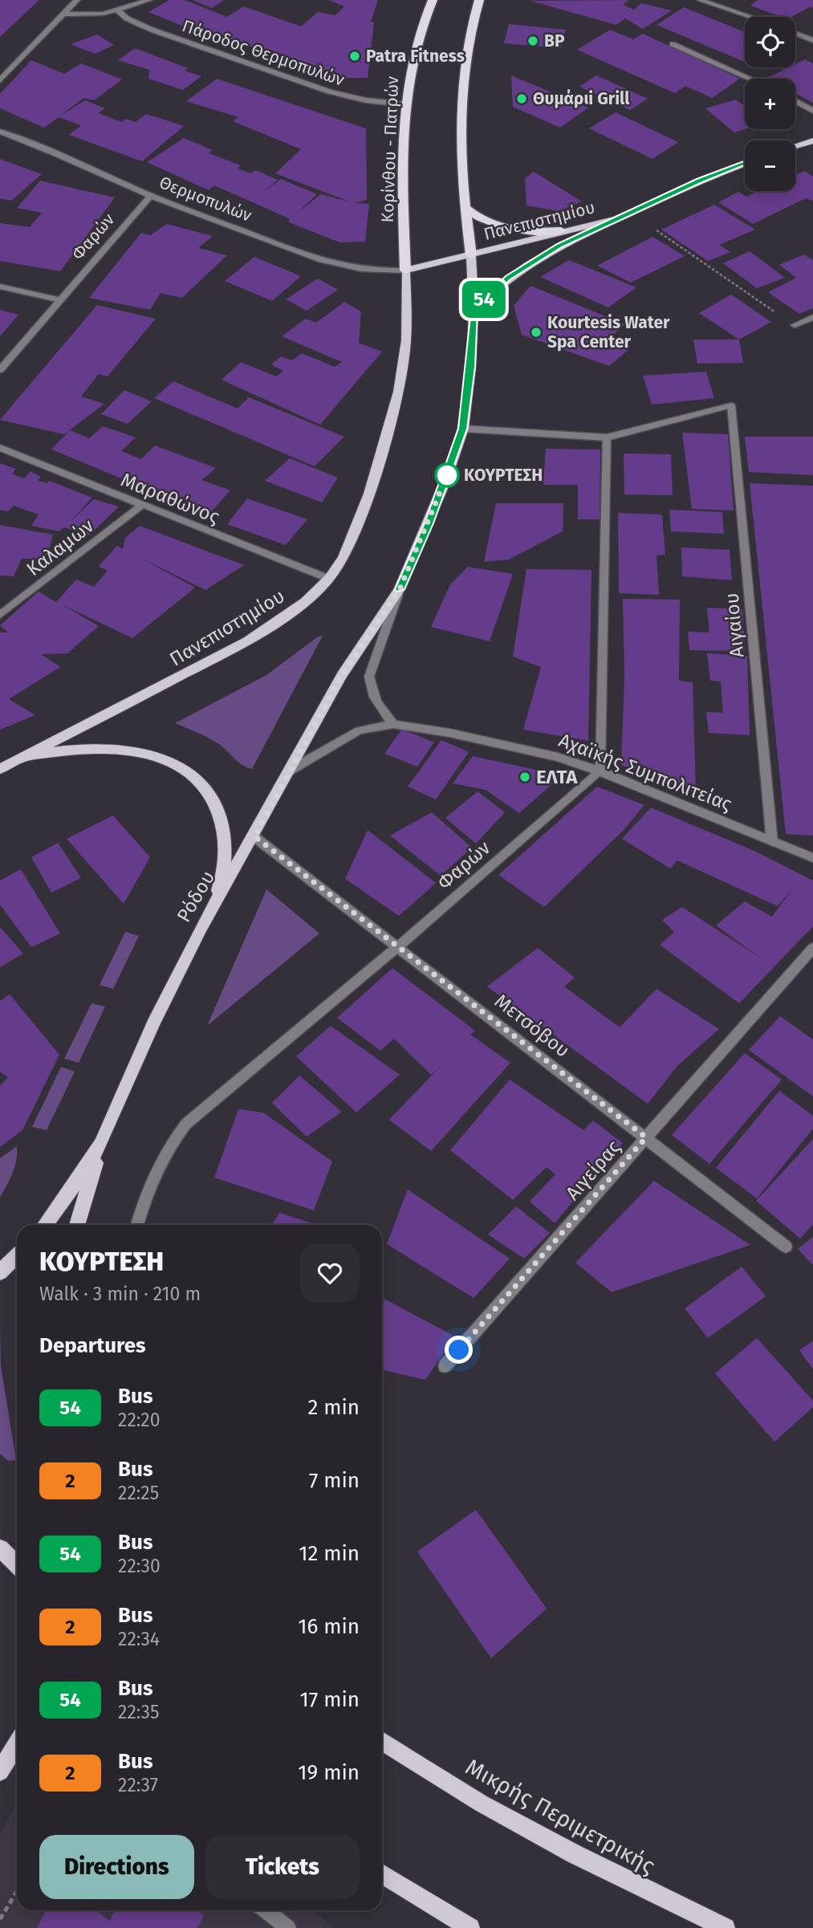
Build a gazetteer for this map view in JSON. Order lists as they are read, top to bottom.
{
  "streets": {
    "highway": ["Κορίνθου - Πατρών"],
    "main road": ["Πανεπιστημίου", "Ρόδου", "Μικρής Περιμετρικής"],
    "street": [
      "Πάροδος Θερμοπυλών",
      "Θερμοπυλών",
      "Φαρών",
      "Μαραθώνος",
      "Καλαμών",
      "Αιγαίου",
      "Αχαϊκής Συμπολιτείας",
      "Μετσόβου",
      "Αιγείρας"
    ]
  },
  "crossings": [
    ["Πάροδος Θερμοπυλών", "Κορίνθου - Πατρών"],
    ["Κορίνθου - Πατρών", "Θερμοπυλών"],
    ["Κορίνθου - Πατρών", "Πανεπιστημίου"],
    ["Θερμοπυλών", "Πανεπιστημίου"],
    ["Θερμοπυλών", "Φαρών"],
    ["Πανεπιστημίου", "Μαραθώνος"],
    ["Φαρών", "Αχαϊκής Συμπολιτείας"],
    ["Φαρών", "Μετσόβου"],
    ["Μαραθώνος", "Καλαμών"],
    ["Αιγαίου", "Αχαϊκής Συμπολιτείας"],
    ["Ρόδου", "Μετσόβου"],
    ["Μετσόβου", "Αιγείρας"]
  ],
  "places": [
    "BP",
    "Patra Fitness",
    "Θυμάριi Grill",
    "Kourtesis Water Spa Center",
    "ΚΟΥΡΤΕΣΗ",
    "ΕΛΤΑ"
  ],
  "lines": ["bus line 54"],
  "page": {
    "on_map": "54",
    "map_buttons": ["+", "−"],
    "heading": [
      ["ΚΟΥΡΤΕΣΗ", "Walk · 3 min · 210 m"],
      "Departures"
    ],
    "list": [
      {
        "mark": "54",
        "name": "Bus",
        "note": "22:20",
        "value": "2 min"
      },
      {
        "mark": "2",
        "name": "Bus",
        "note": "22:25",
        "value": "7 min"
      },
      {
        "mark": "54",
        "name": "Bus",
        "note": "22:30",
        "value": "12 min"
      },
      {
        "mark": "2",
        "name": "Bus",
        "note": "22:34",
        "value": "16 min"
      },
      {
        "mark": "54",
        "name": "Bus",
        "note": "22:35",
        "value": "17 min"
      },
      {
        "mark": "2",
        "name": "Bus",
        "note": "22:37",
        "value": "19 min"
      }
    ],
    "buttons": ["Directions", "Tickets"]
  }
}
